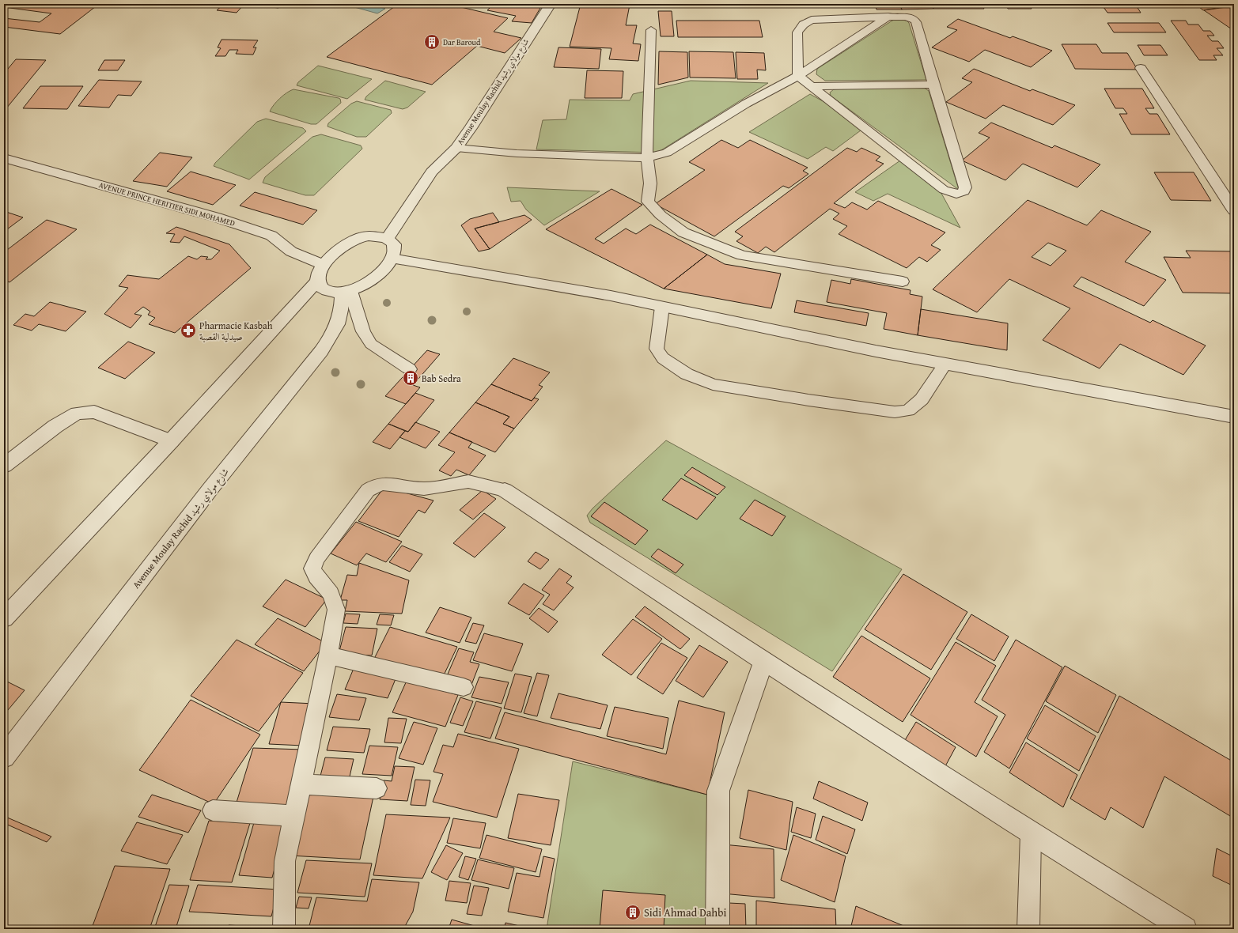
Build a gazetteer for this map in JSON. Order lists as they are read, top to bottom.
{
  "streets": {
    "street": ["Avenue Moulay Rachid شارع مولاي رشيد", "AVENUE PRINCE HERITIER SIDI MOHAMED"]
  },
  "places": {
    "building": ["Dar Baroud", "Bab Sedra", "Sidi Ahmad Dahbi"],
    "pharmacy": ["Pharmacie Kasbah صيدلية القصبة"]
  }
}
